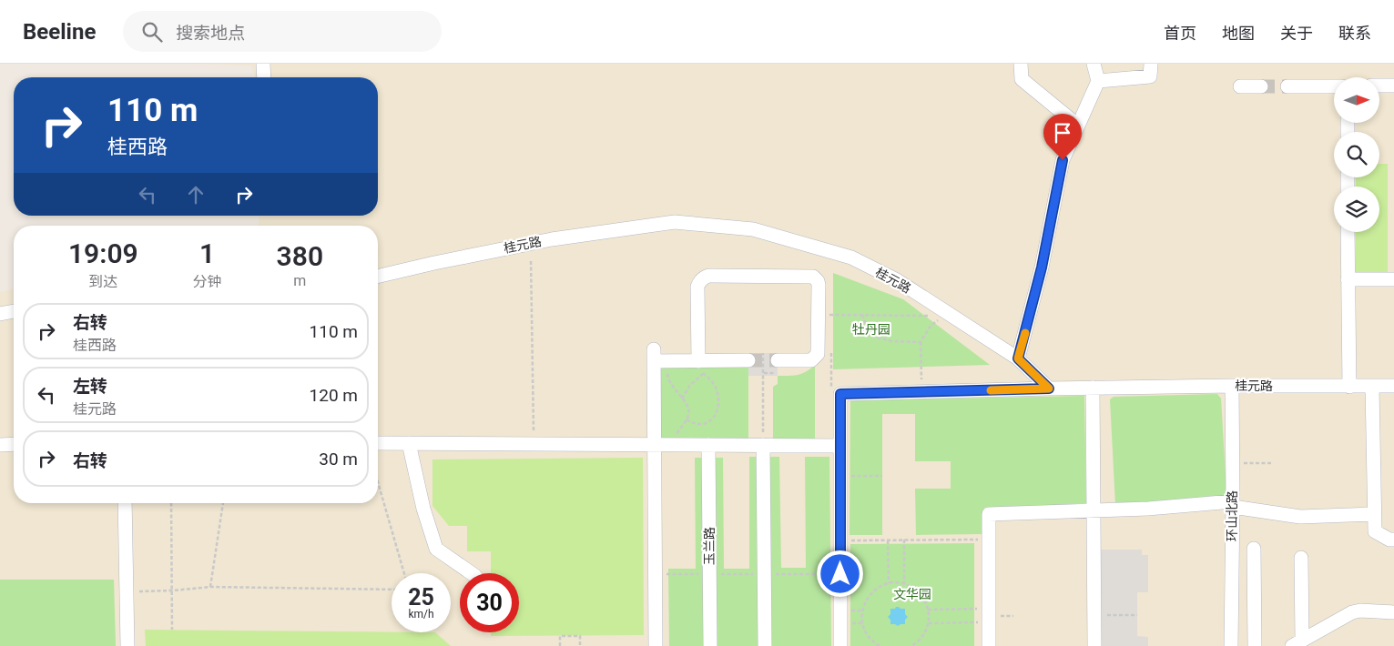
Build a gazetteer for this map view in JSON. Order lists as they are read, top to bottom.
{
  "streets": {
    "street": ["桂元路", "环山北路", "玉兰路"]
  },
  "crossings": [
    ["桂元路", "环山北路"]
  ],
  "parks": ["牡丹园", "文华园"],
  "north": "right",
  "page": {
    "header": "Beeline",
    "search": "搜索地点",
    "nav": [
      "首页",
      "地图",
      "关于",
      "联系"
    ],
    "turn": ["110 m", "桂西路"],
    "eta": [
      "19:09",
      "到达",
      "1",
      "分钟",
      "380",
      "m"
    ],
    "list": [
      {
        "name": "右转",
        "note": "桂西路",
        "value": "110 m"
      },
      {
        "name": "左转",
        "note": "桂元路",
        "value": "120 m"
      },
      {
        "name": "右转",
        "value": "30 m"
      }
    ],
    "speed": "25 km/h",
    "limit": "30"
  }
}
